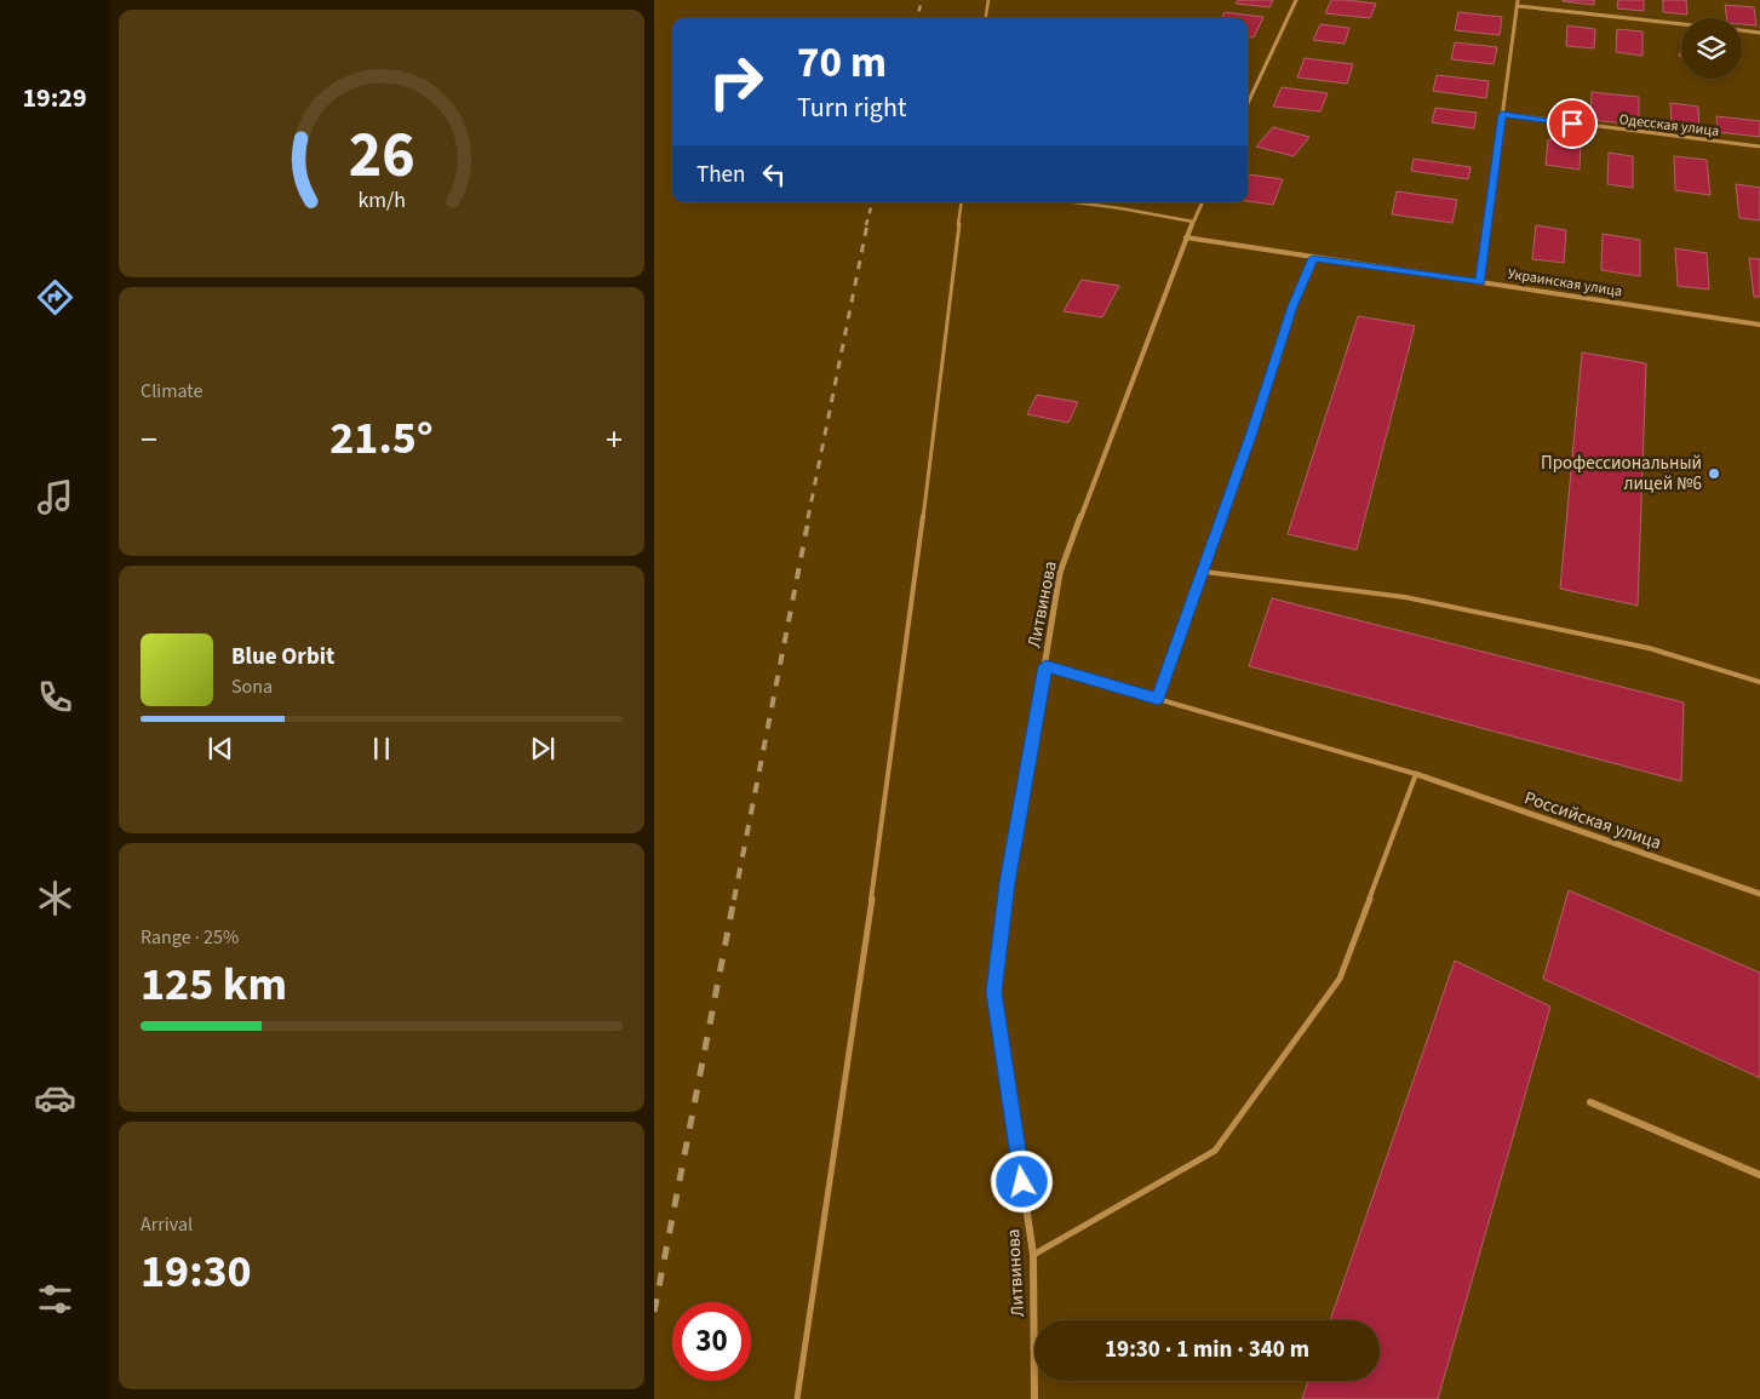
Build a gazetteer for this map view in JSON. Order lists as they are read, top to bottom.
{
  "streets": {
    "street": [
      "Одесская улица",
      "Украинская улица",
      "Литвинова",
      "Российская улица"
    ]
  },
  "crossings": [
    ["Украинская улица", "Литвинова"]
  ],
  "places": ["Профессиональный лицей №6"],
  "page": {
    "tabs": "19:29",
    "turn": ["70 m", "Turn right"],
    "then": "Then",
    "tile": [
      "Climate",
      ["Range · 25%", "125 km"],
      ["Arrival", "19:30"]
    ],
    "heat": ["−", "21.5°", "+"],
    "song": ["Blue Orbit", "Sona"],
    "limit": "30",
    "trip": "19:30 · 1 min · 340 m",
    "gauge": ["26", "km/h"]
  }
}
